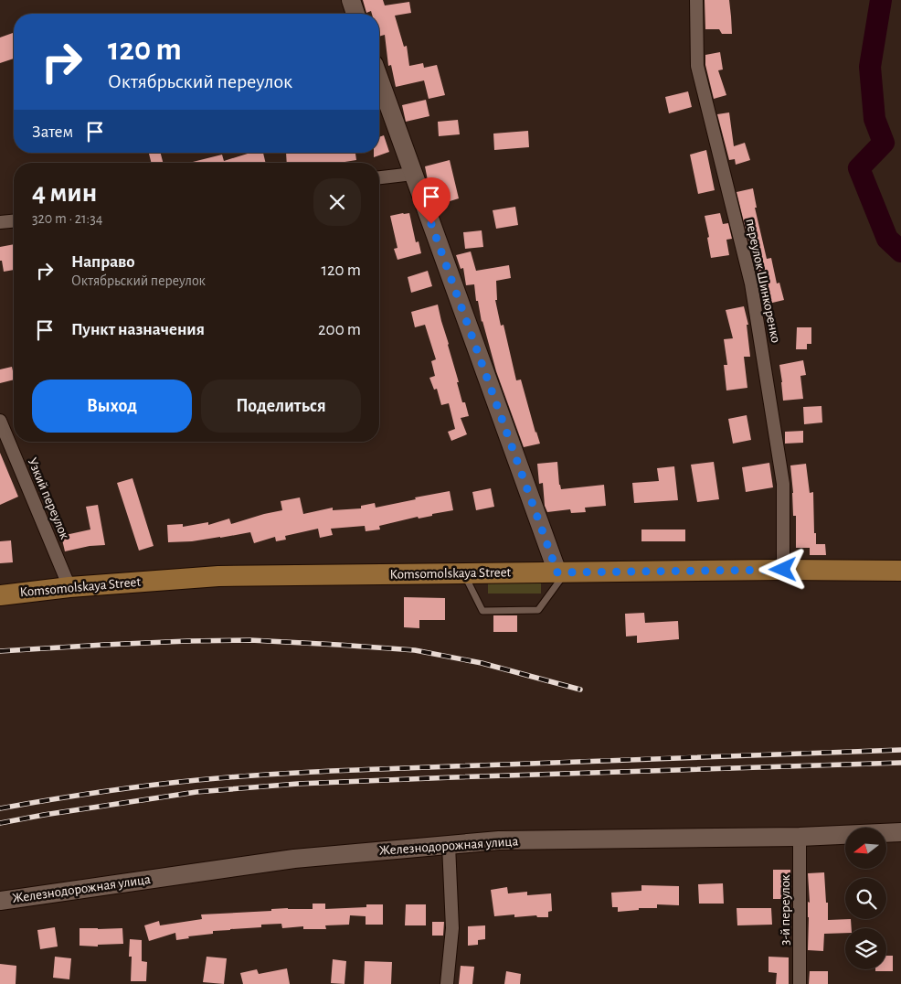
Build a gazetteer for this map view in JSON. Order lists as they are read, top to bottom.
{
  "streets": {
    "main road": ["Komsomolskaya Street"],
    "street": [
      "переулок Шинкоренко",
      "Узкий переулок",
      "Железнодорожная улица",
      "3-й переулок"
    ]
  },
  "crossings": [
    ["переулок Шинкоренко", "Komsomolskaya Street"],
    ["Узкий переулок", "Komsomolskaya Street"],
    ["Железнодорожная улица", "3-й переулок"]
  ],
  "north": "left",
  "page": {
    "turn": ["120 m", "Октябрьский переулок"],
    "then": "Затем",
    "heading": ["4 мин", "320 m · 21:34"],
    "list": [
      {
        "name": "Направо",
        "note": "Октябрьский переулок",
        "value": "120 m"
      },
      {
        "name": "Пункт назначения",
        "value": "200 m"
      }
    ],
    "buttons": ["Выход", "Поделиться"]
  }
}
